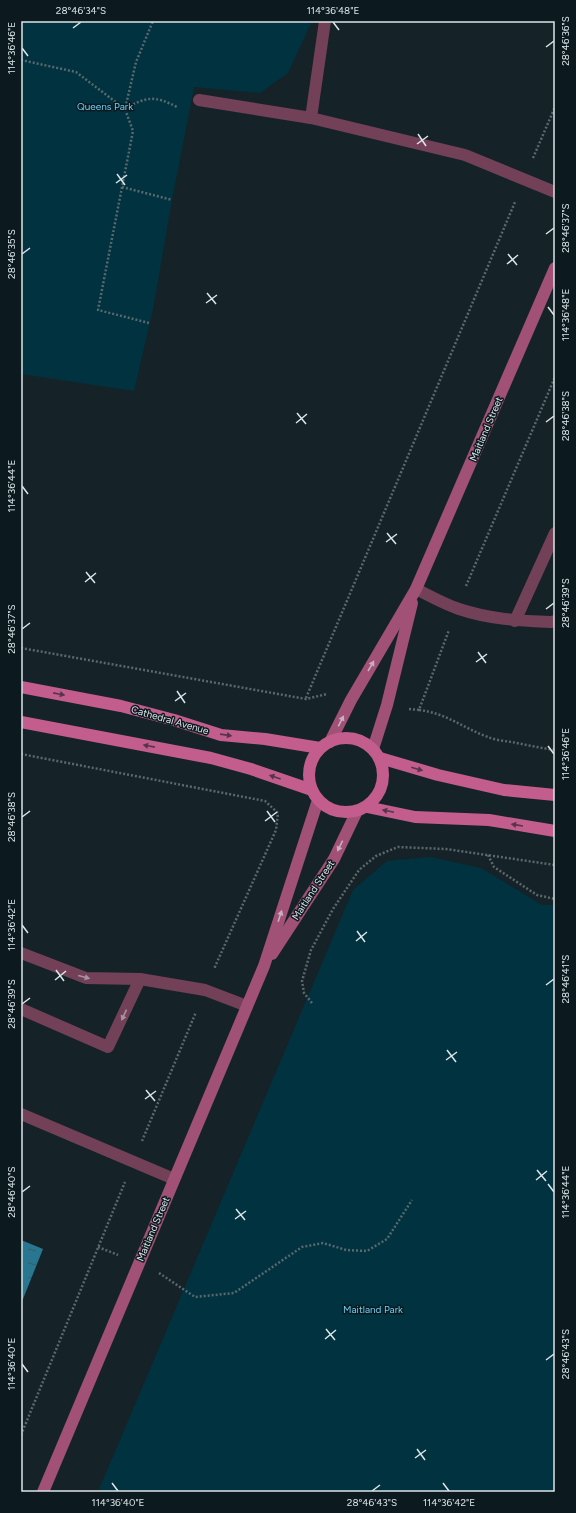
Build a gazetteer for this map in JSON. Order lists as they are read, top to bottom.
{
  "streets": {
    "main road": ["Maitland Street", "Cathedral Avenue"]
  },
  "crossings": [
    ["Maitland Street", "Cathedral Avenue"]
  ],
  "parks": ["Queens Park", "Maitland Park"],
  "coordinates": [
    "28°46'34\"S",
    "114°36'48\"E",
    "28°46'36\"S",
    "114°36'46\"E",
    "28°46'37\"S",
    "28°46'35\"S",
    "28°46'38\"S",
    "114°36'44\"E",
    "28°46'39\"S",
    "114°36'42\"E",
    "28°46'41\"S",
    "28°46'40\"S",
    "28°46'43\"S",
    "114°36'40\"E"
  ]
}
